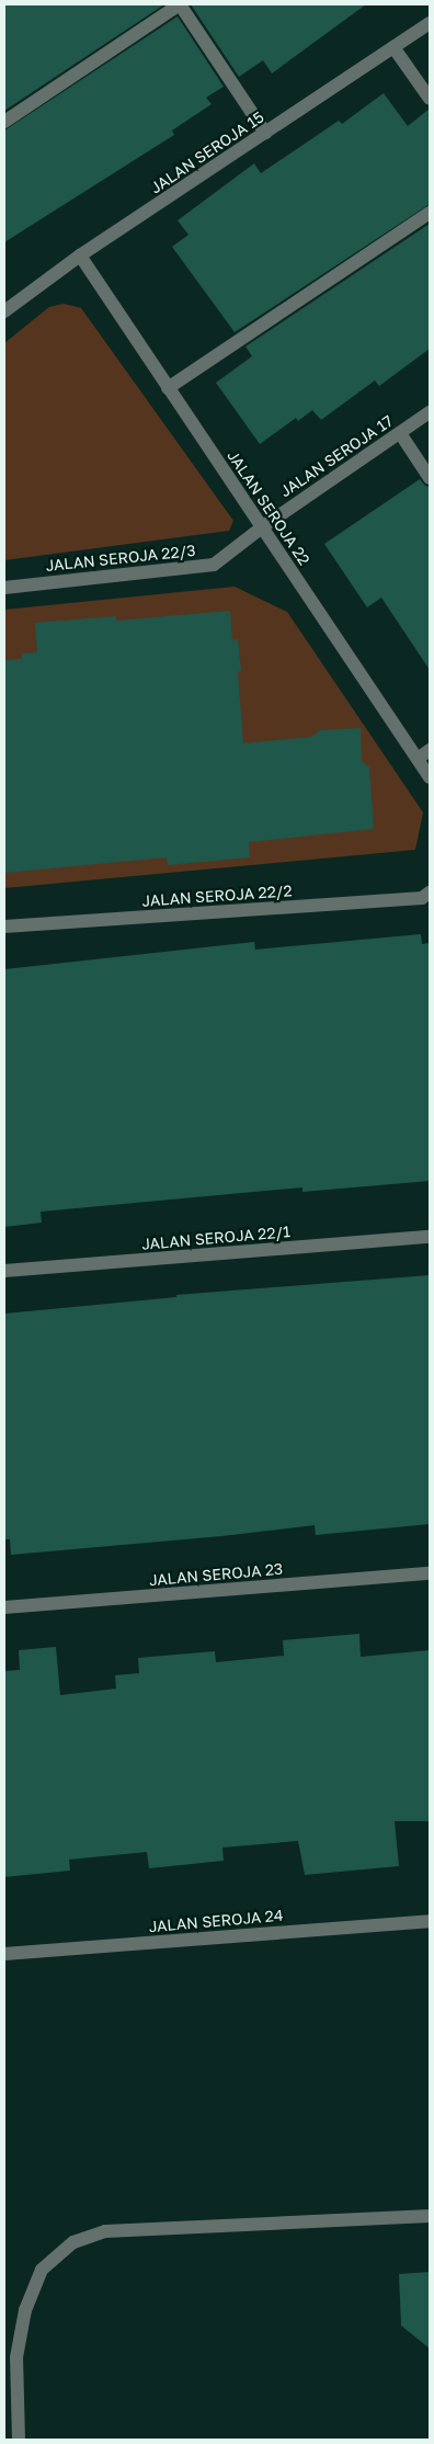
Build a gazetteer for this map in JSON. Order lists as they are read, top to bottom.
{
  "streets": {
    "street": [
      "JALAN SEROJA 15",
      "JALAN SEROJA 17",
      "JALAN SEROJA 22",
      "JALAN SEROJA 22/3",
      "JALAN SEROJA 22/2",
      "JALAN SEROJA 22/1",
      "JALAN SEROJA 23",
      "JALAN SEROJA 24"
    ]
  },
  "crossings": [
    ["JALAN SEROJA 15", "JALAN SEROJA 22"],
    ["JALAN SEROJA 17", "JALAN SEROJA 22"],
    ["JALAN SEROJA 17", "JALAN SEROJA 22/3"],
    ["JALAN SEROJA 22", "JALAN SEROJA 22/3"]
  ]
}
